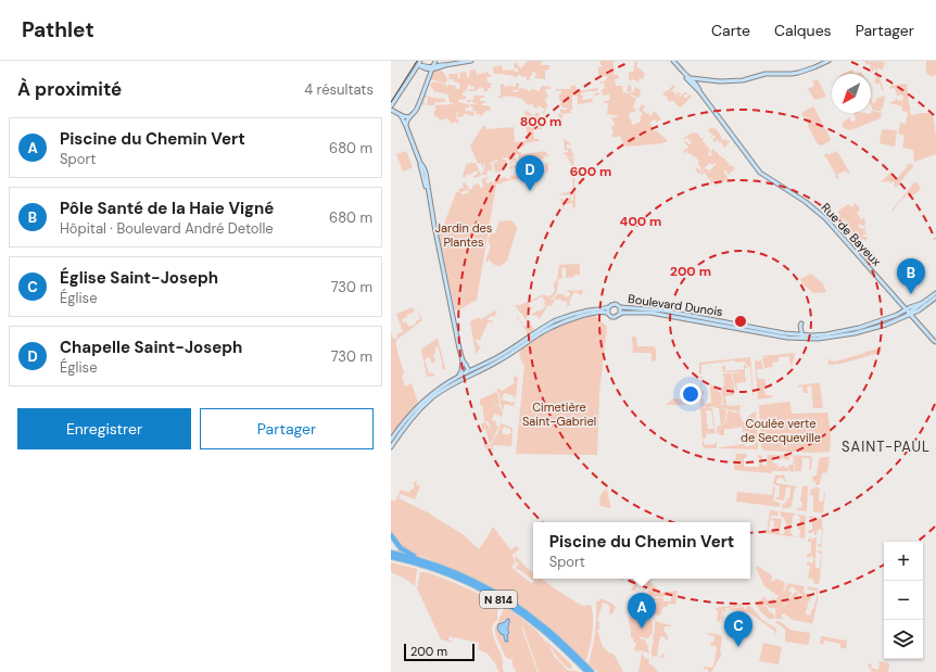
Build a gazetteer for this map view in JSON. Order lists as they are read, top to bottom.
{
  "streets": {
    "highway": ["N 814"],
    "main road": ["Rue de Bayeux", "Boulevard Dunois"]
  },
  "crossings": [
    ["Rue de Bayeux", "Boulevard Dunois"]
  ],
  "districts": ["SAINT-PAUL"],
  "parks": ["Jardin des Plantes", "Cimetière Saint-Gabriel", "Coulée verte de Secqueville"],
  "scale_bar": "200 m",
  "north": "bottom left",
  "page": {
    "header": "Pathlet",
    "nav": ["Carte", "Calques", "Partager"],
    "heading": ["À proximité", "4 résultats"],
    "list": [
      {
        "mark": "A",
        "name": "Piscine du Chemin Vert",
        "note": "Sport",
        "value": "680 m"
      },
      {
        "mark": "B",
        "name": "Pôle Santé de la Haie Vigné",
        "note": "Hôpital · Boulevard André Detolle",
        "value": "680 m"
      },
      {
        "mark": "C",
        "name": "Église Saint-Joseph",
        "note": "Église",
        "value": "730 m"
      },
      {
        "mark": "D",
        "name": "Chapelle Saint-Joseph",
        "note": "Église",
        "value": "730 m"
      }
    ],
    "pins": [
      "D",
      "B",
      "A",
      "C"
    ],
    "buttons": ["Enregistrer", "Partager"],
    "popup": ["Piscine du Chemin Vert", "Sport"],
    "map_buttons": ["+", "−"],
    "scale": "200 m"
  },
  "rings": [
    "800 m",
    "600 m",
    "400 m",
    "200 m"
  ]
}
